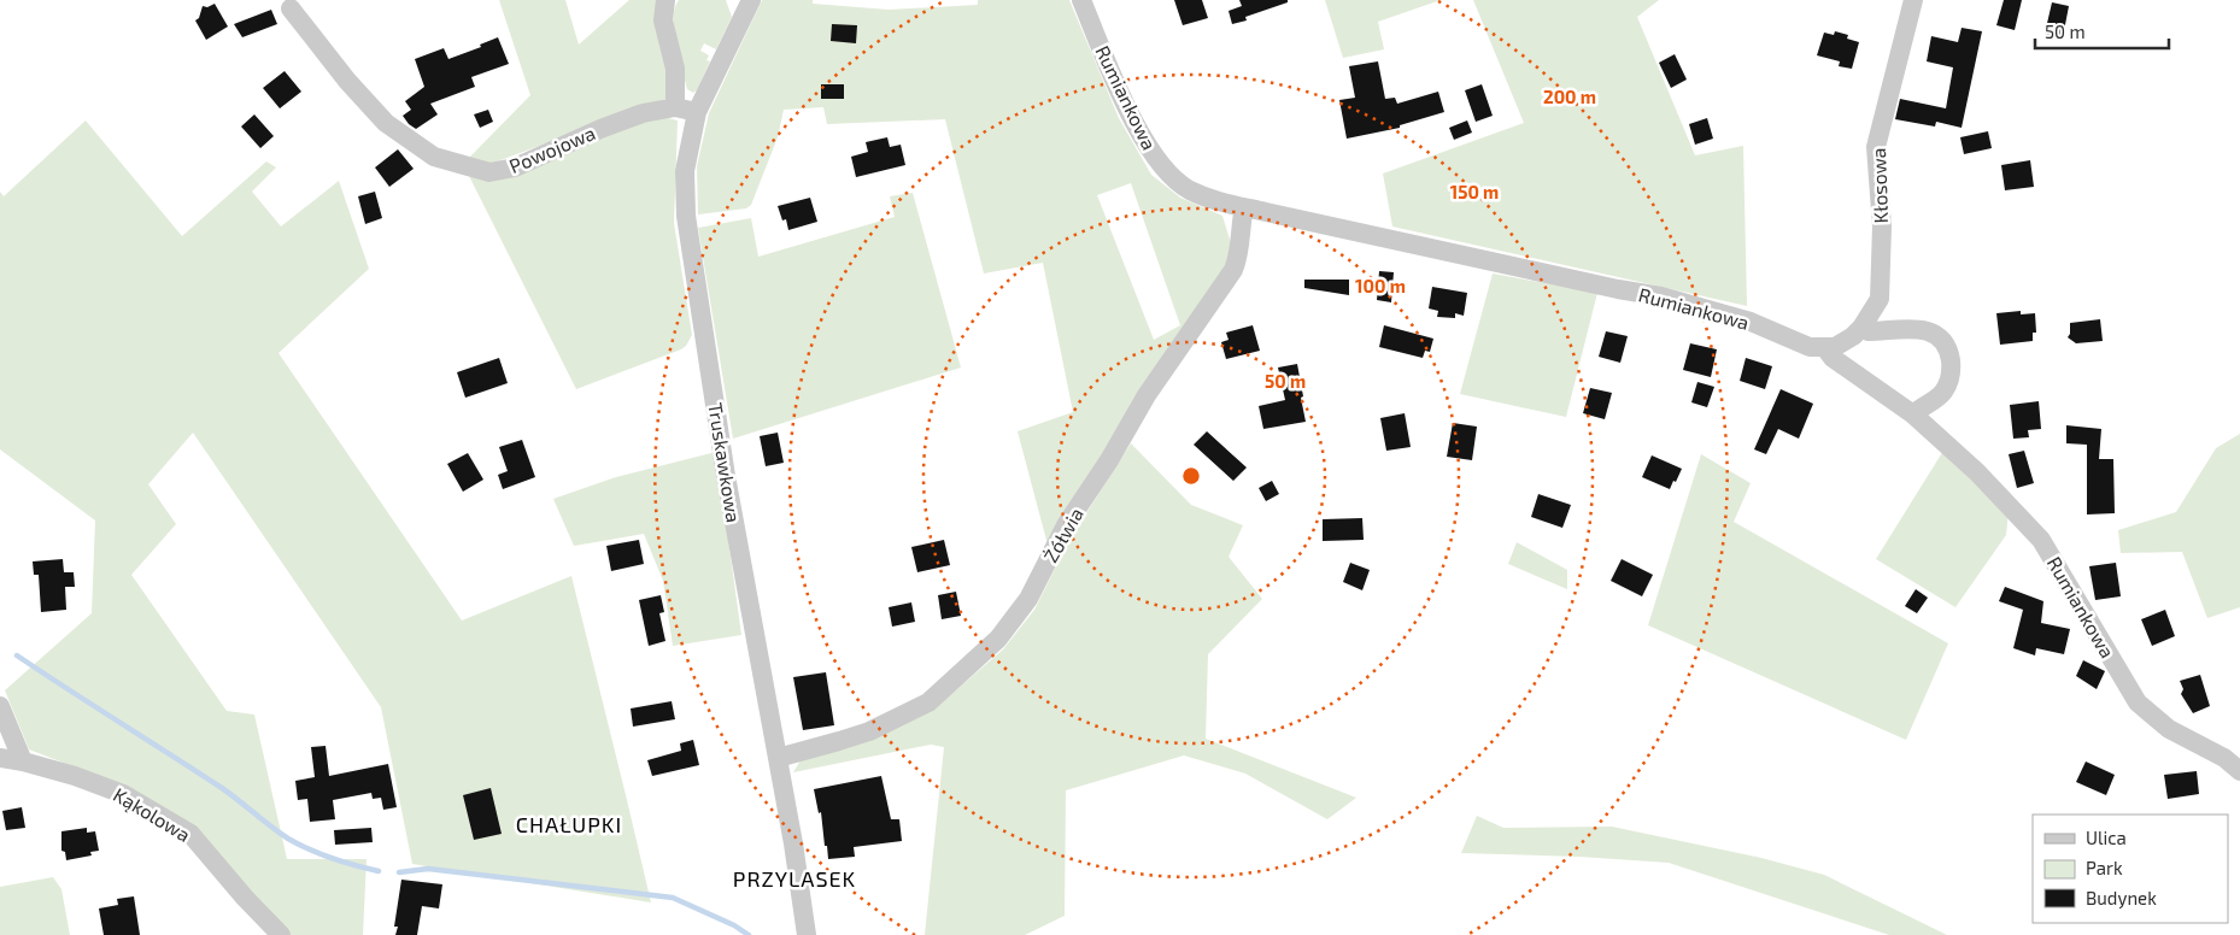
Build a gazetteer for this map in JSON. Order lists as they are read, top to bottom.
{
  "streets": {
    "street": [
      "Rumiankowa",
      "Powojowa",
      "Kłosowa",
      "Truskawkowa",
      "Żółwia",
      "Kąkolowa"
    ]
  },
  "crossings": [
    ["Rumiankowa", "Kłosowa"],
    ["Rumiankowa", "Żółwia"],
    ["Powojowa", "Truskawkowa"],
    ["Truskawkowa", "Żółwia"]
  ],
  "districts": ["CHAŁUPKI", "PRZYLASEK"],
  "legend": ["Ulica", "Park", "Budynek"],
  "scale_bar": "50 m",
  "rings": [
    "200 m",
    "150 m",
    "100 m",
    "50 m"
  ]
}
